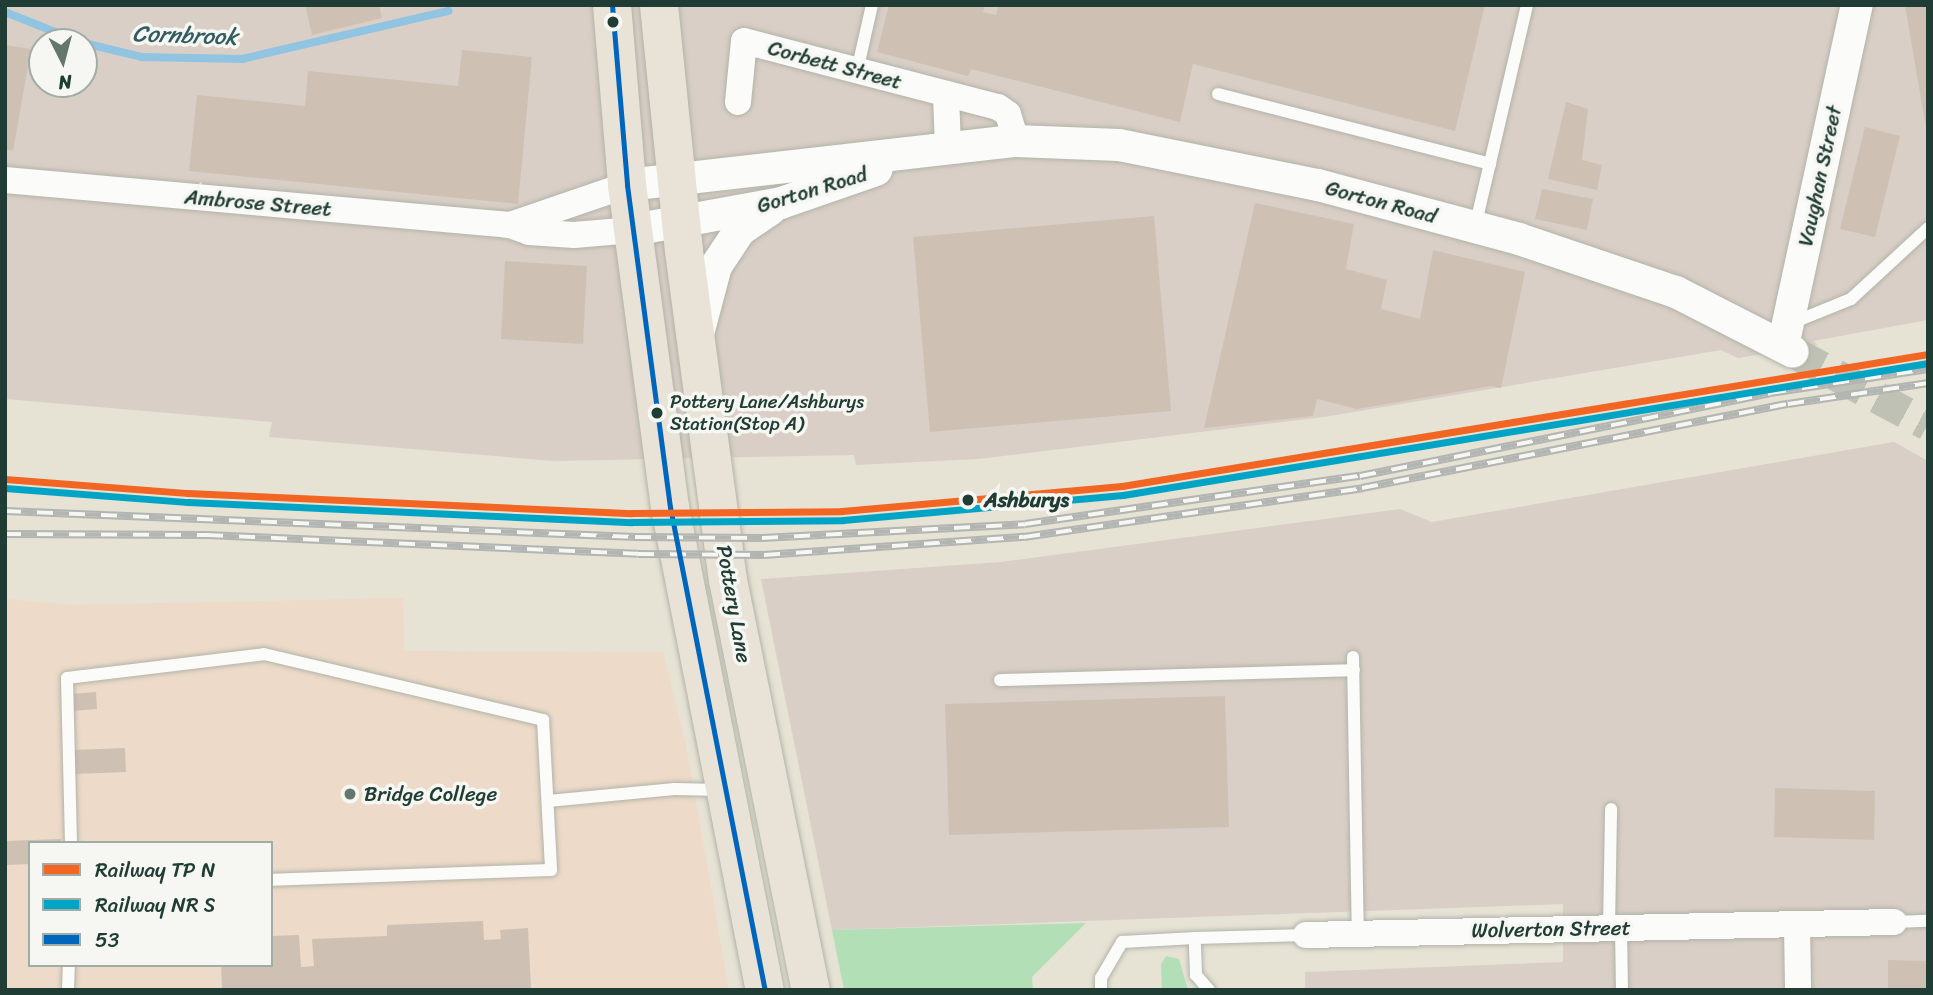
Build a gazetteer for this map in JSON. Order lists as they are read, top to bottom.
{
  "streets": {
    "highway": ["Pottery Lane"],
    "street": [
      "Corbett Street",
      "Vaughan Street",
      "Gorton Road",
      "Ambrose Street",
      "Wolverton Street"
    ]
  },
  "crossings": [
    ["Corbett Street", "Gorton Road"],
    ["Vaughan Street", "Gorton Road"],
    ["Gorton Road", "Ambrose Street"],
    ["Gorton Road", "Pottery Lane"],
    ["Ambrose Street", "Pottery Lane"]
  ],
  "water": ["Cornbrook"],
  "places": ["Pottery Lane/Ashburys Station(Stop A)", "Ashburys", "Bridge College"],
  "lines": ["transit line 53"],
  "legend": ["Railway TP N", "Railway NR S", "53"],
  "north": "bottom"
}
